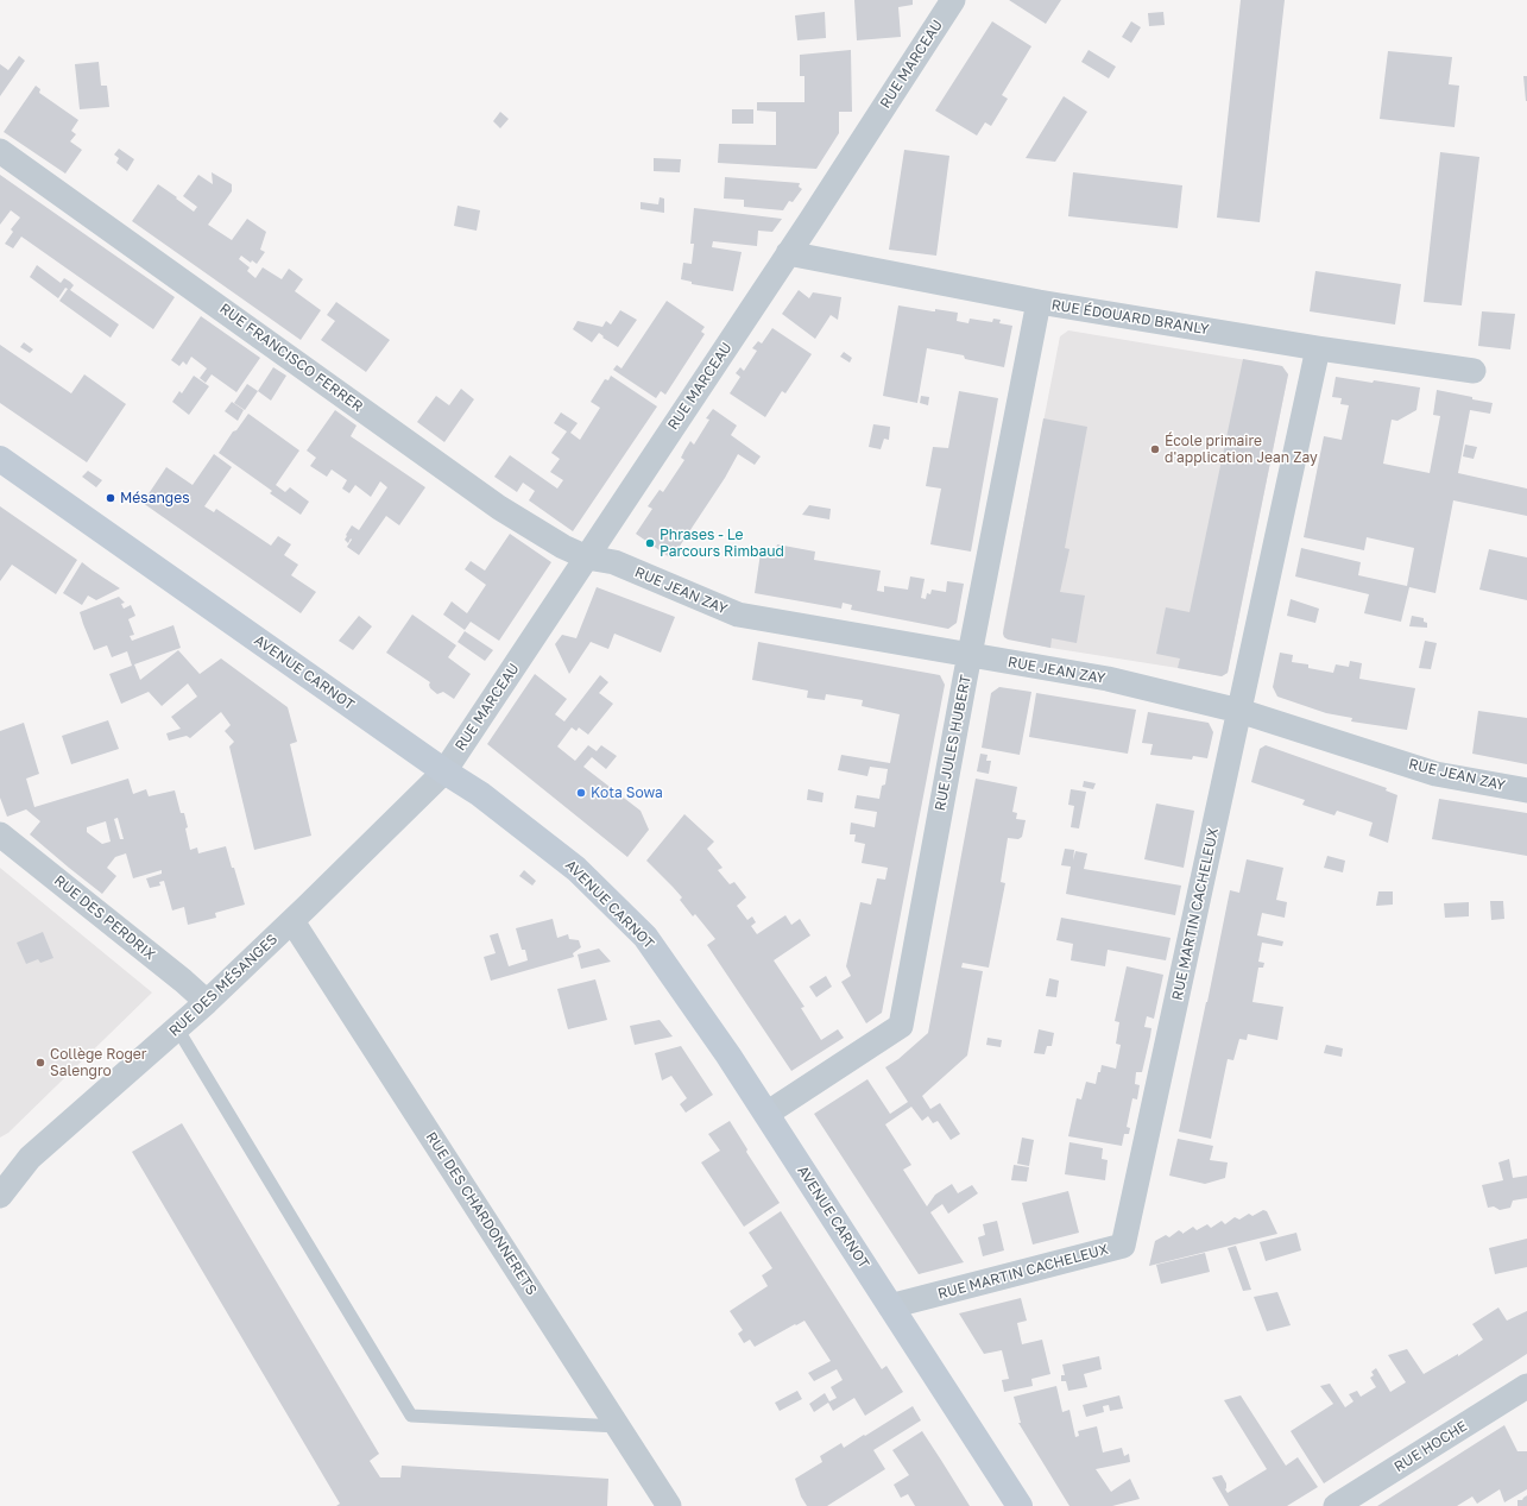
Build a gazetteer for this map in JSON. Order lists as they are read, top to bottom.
{
  "streets": {
    "main road": ["AVENUE CARNOT"],
    "street": [
      "RUE MARCEAU",
      "RUE ÉDOUARD BRANLY",
      "RUE FRANCISCO FERRER",
      "RUE JEAN ZAY",
      "RUE JULES HUBERT",
      "RUE MARTIN CACHELEUX",
      "RUE DES PERDRIX",
      "RUE DES MÉSANGES",
      "RUE DES CHARDONNERETS",
      "RUE HOCHE"
    ]
  },
  "crossings": [
    ["RUE MARCEAU", "RUE ÉDOUARD BRANLY"],
    ["RUE MARCEAU", "RUE FRANCISCO FERRER"],
    ["RUE MARCEAU", "RUE JEAN ZAY"],
    ["RUE MARCEAU", "AVENUE CARNOT"],
    ["RUE MARCEAU", "RUE DES MÉSANGES"],
    ["RUE ÉDOUARD BRANLY", "RUE JULES HUBERT"],
    ["RUE ÉDOUARD BRANLY", "RUE MARTIN CACHELEUX"],
    ["RUE FRANCISCO FERRER", "RUE JEAN ZAY"],
    ["RUE JEAN ZAY", "RUE JULES HUBERT"],
    ["RUE JEAN ZAY", "RUE MARTIN CACHELEUX"],
    ["AVENUE CARNOT", "RUE JULES HUBERT"],
    ["AVENUE CARNOT", "RUE MARTIN CACHELEUX"],
    ["AVENUE CARNOT", "RUE DES MÉSANGES"],
    ["RUE DES PERDRIX", "RUE DES MÉSANGES"],
    ["RUE DES MÉSANGES", "RUE DES CHARDONNERETS"]
  ],
  "places": [
    "École primaire d'application Jean Zay",
    "Mésanges",
    "Phrases - Le Parcours Rimbaud",
    "Kota Sowa",
    "Collège Roger Salengro"
  ]
}
